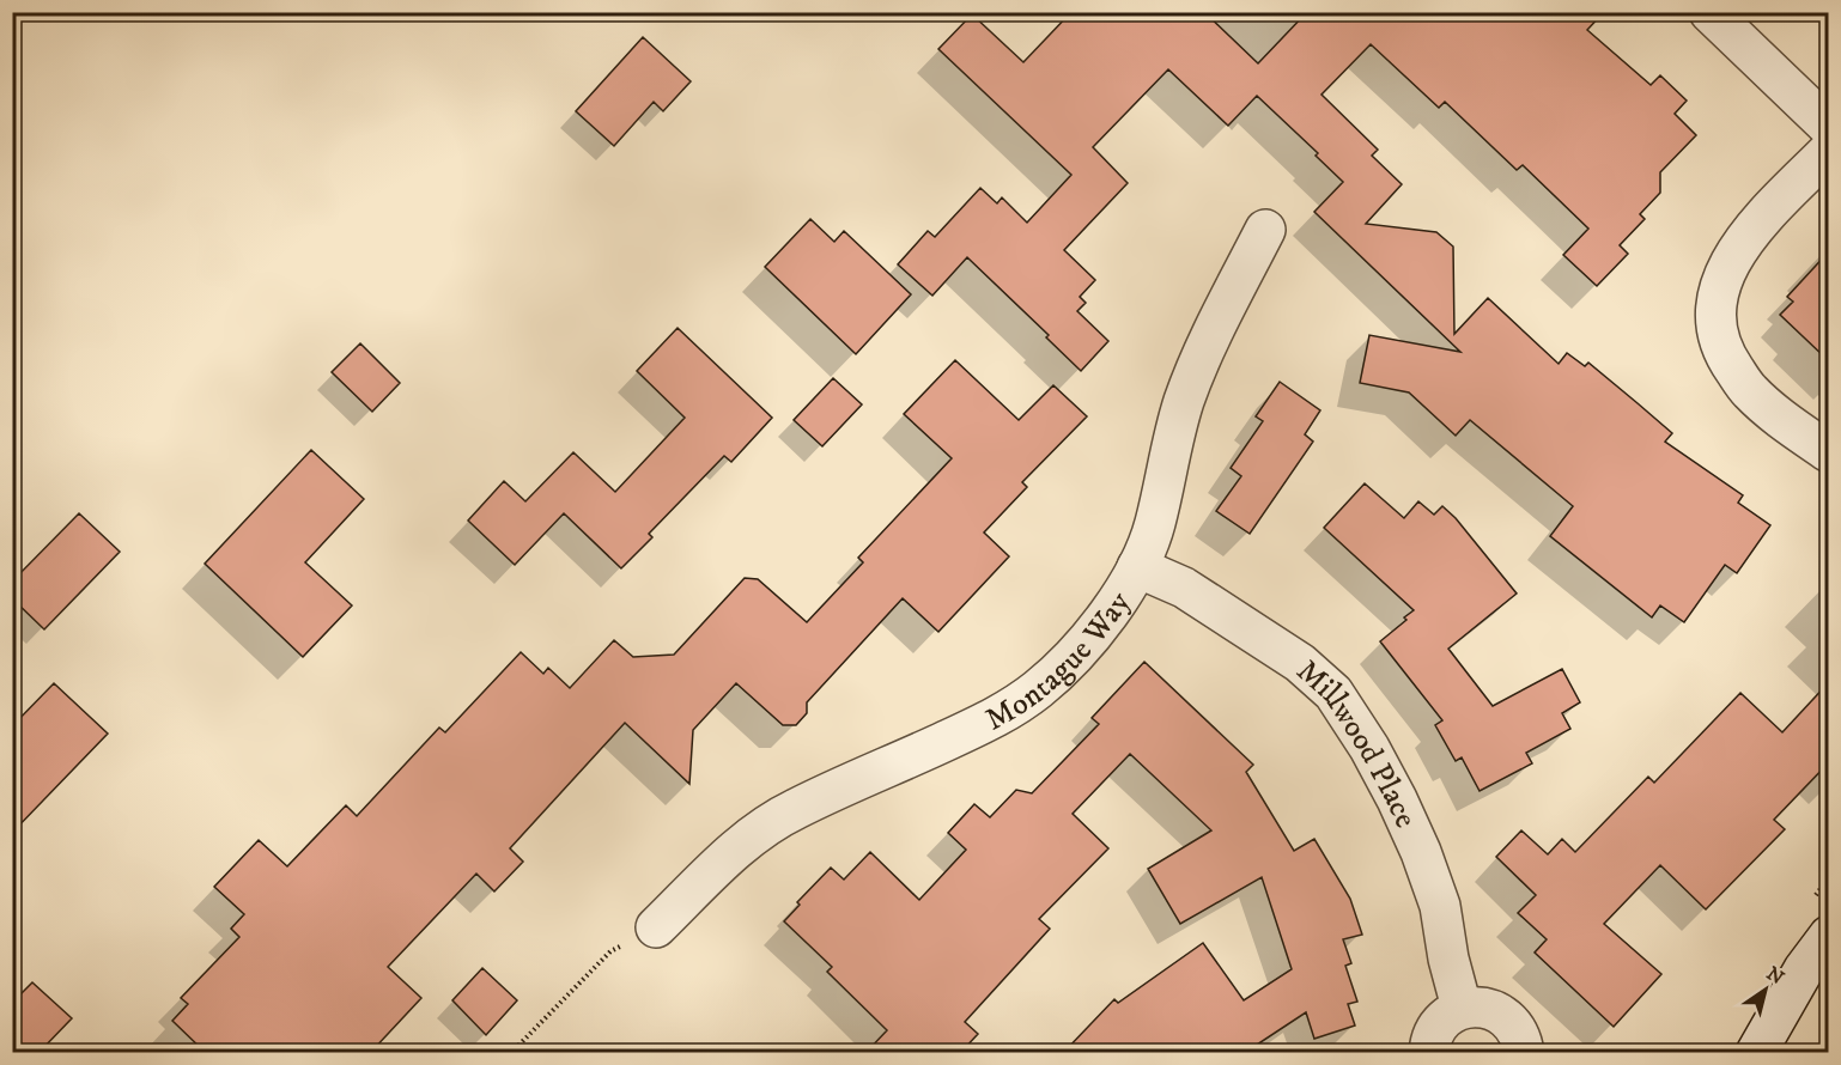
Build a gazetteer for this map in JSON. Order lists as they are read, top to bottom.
{
  "streets": {
    "street": ["Montague Way", "Millwood Place"]
  },
  "crossings": [
    ["Montague Way", "Millwood Place"]
  ],
  "north": "top right"
}
